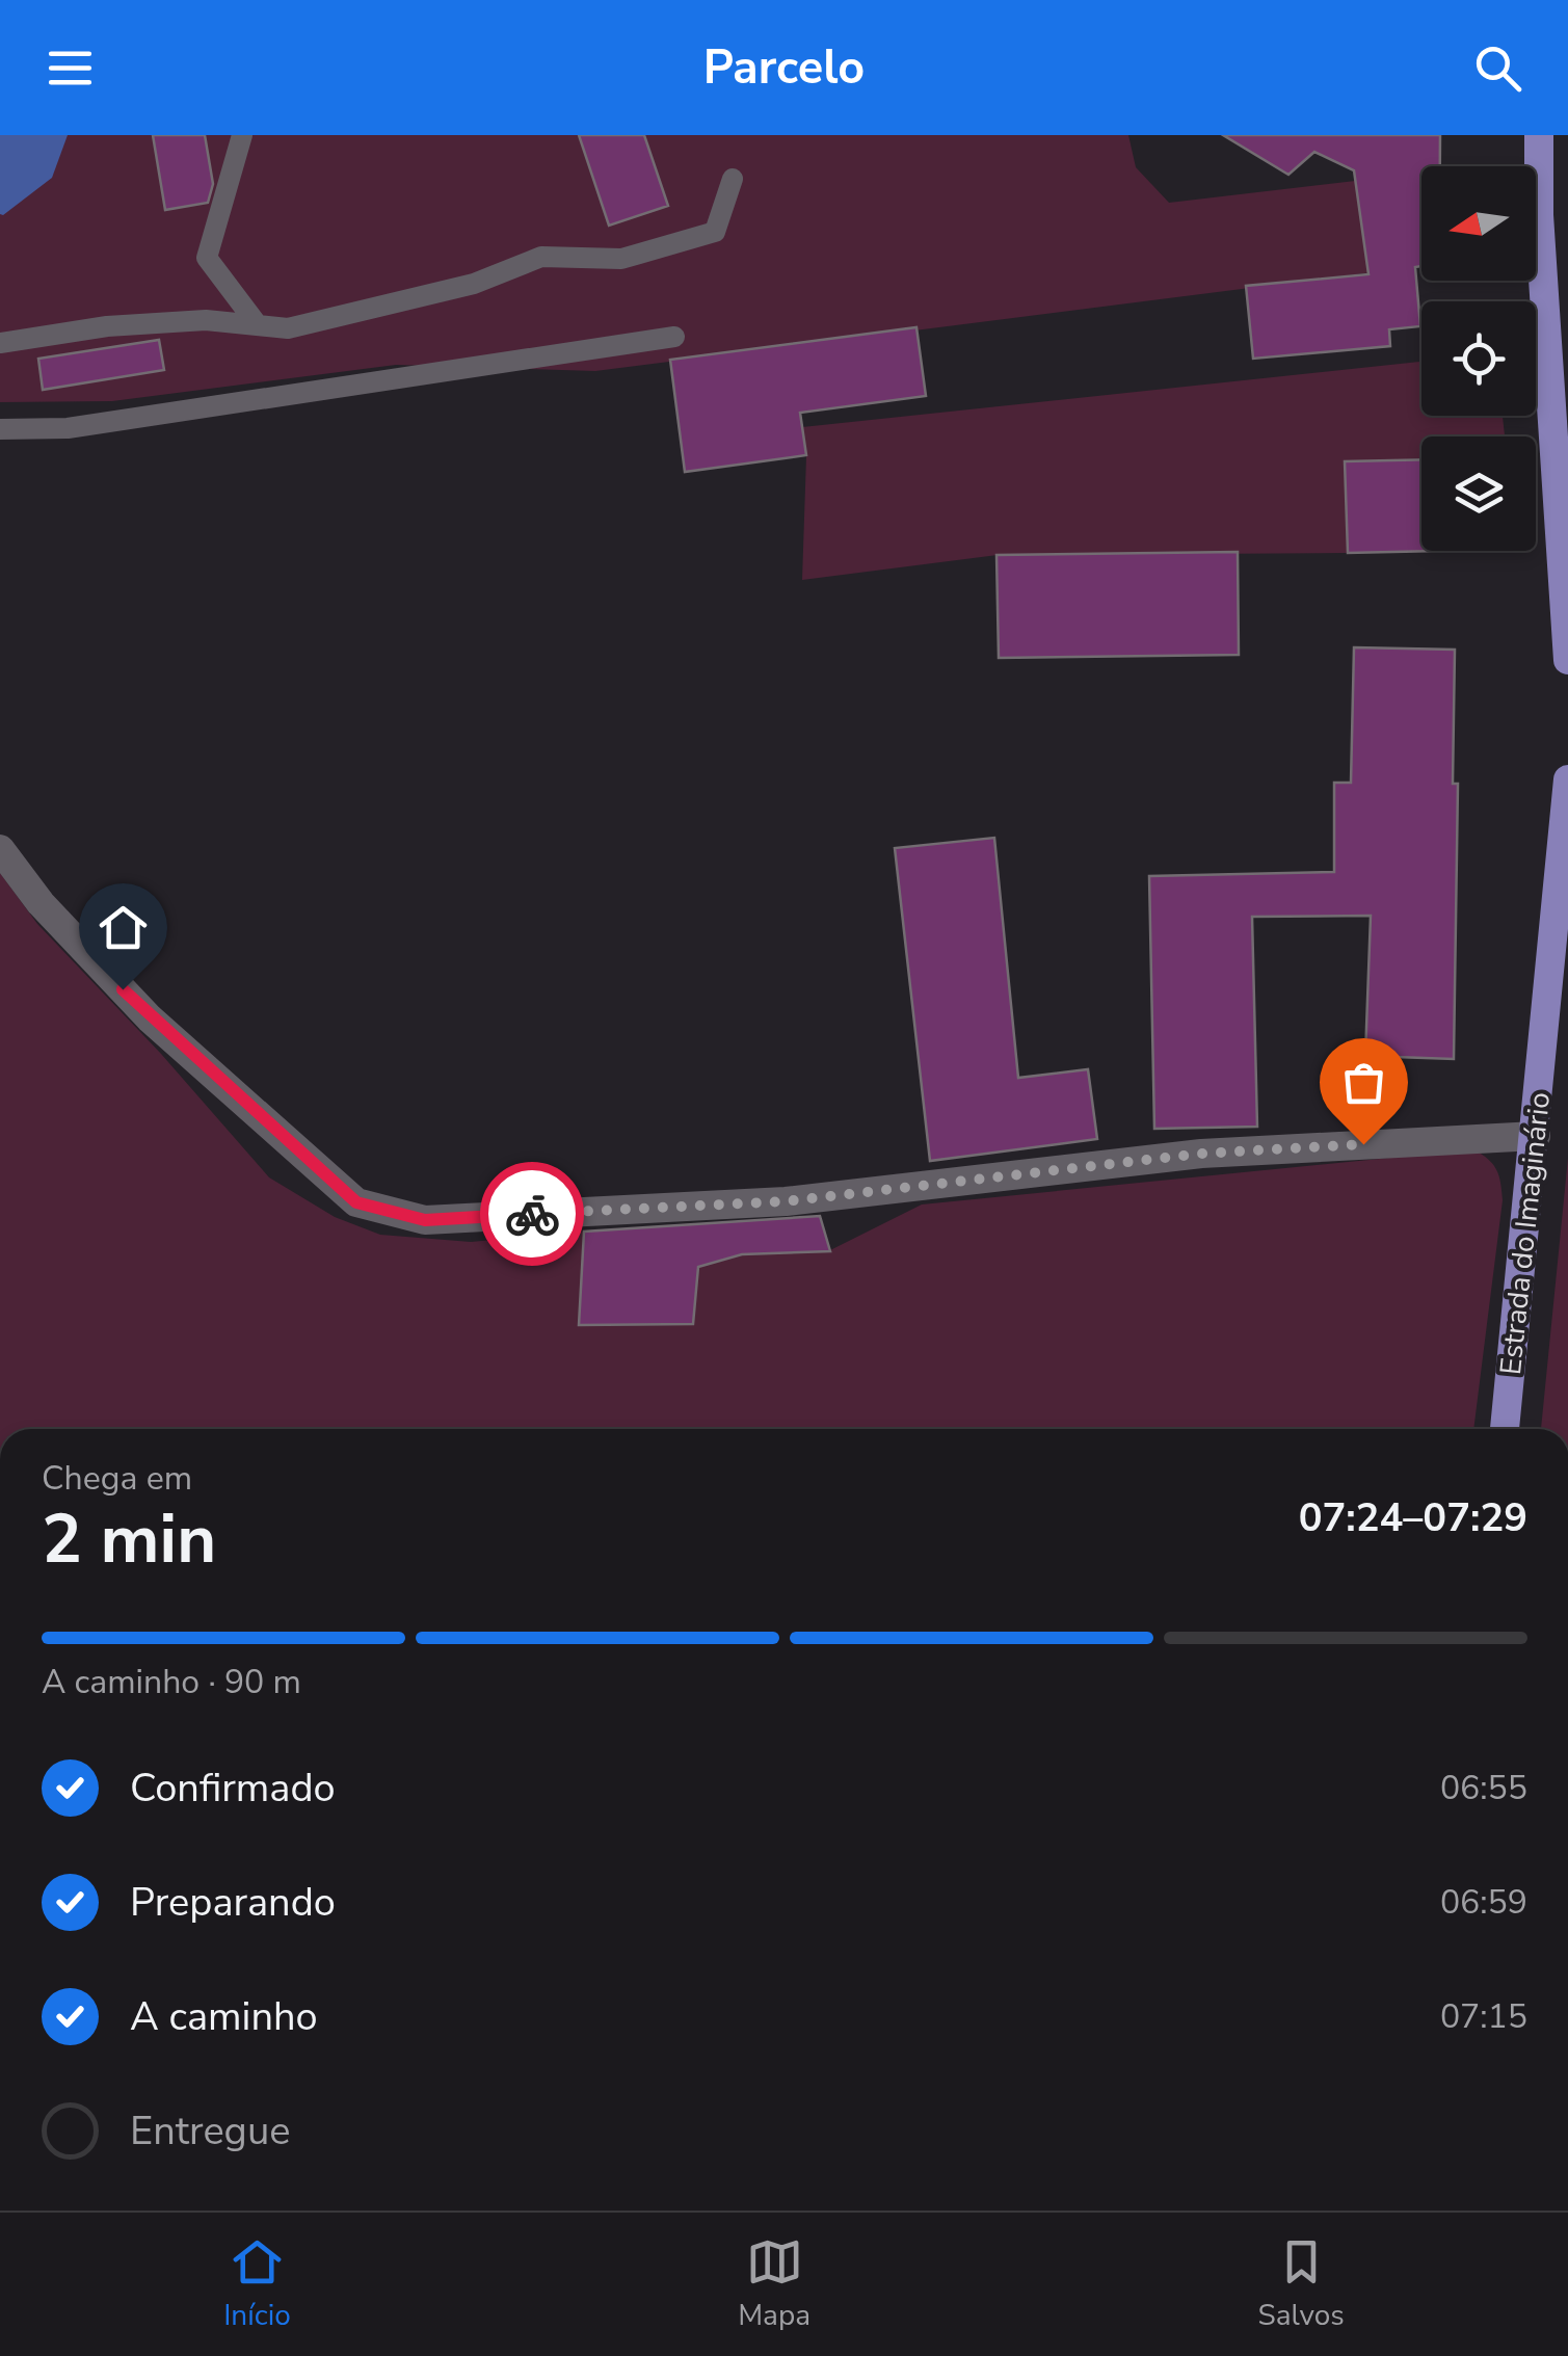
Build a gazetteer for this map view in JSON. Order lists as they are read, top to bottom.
{
  "streets": {
    "main road": ["Estrada do Imaginário"]
  },
  "north": "left",
  "page": {
    "header": "Parcelo",
    "heading": ["2 min", "Chega em", "07:24–07:29"],
    "bar": "A caminho · 90 m",
    "list": [
      ["Confirmado", "06:55"],
      ["Preparando", "06:59"],
      ["A caminho", "07:15"],
      "Entregue"
    ],
    "tabs": ["Início", "Mapa", "Salvos"]
  }
}
